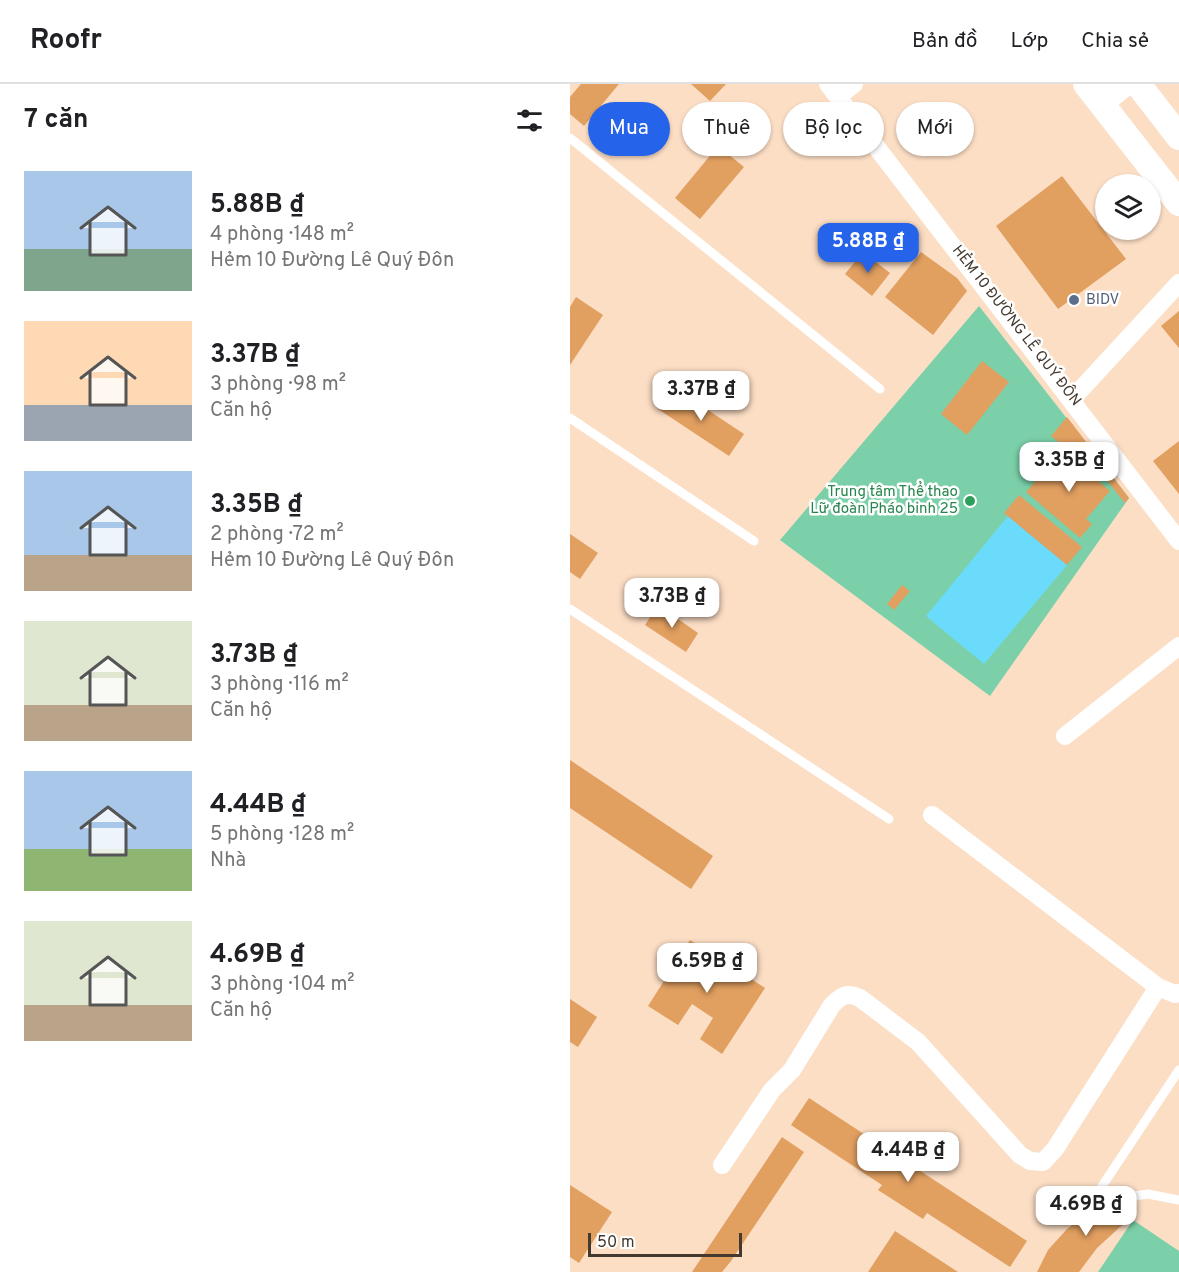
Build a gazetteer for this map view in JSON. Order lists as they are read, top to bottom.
{
  "streets": {
    "street": ["HẺM 10 ĐƯỜNG LÊ QUÝ ĐÔN"]
  },
  "places": ["BIDV", "Trung tâm Thể thao Lữ đoàn Pháo binh 25"],
  "scale_bar": "50 m",
  "page": {
    "header": "Roofr",
    "nav": ["Bản đồ", "Lớp", "Chia sẻ"],
    "heading": "7 căn",
    "chip": [
      "Mua",
      "Thuê",
      "Bộ lọc",
      "Mới"
    ],
    "list": [
      {
        "name": "5.88B ₫",
        "note": "4 phòng · 148 m² · Hẻm 10 Đường Lê Quý Đôn"
      },
      {
        "name": "3.37B ₫",
        "note": "3 phòng · 98 m² · Căn hộ"
      },
      {
        "name": "3.35B ₫",
        "note": "2 phòng · 72 m² · Hẻm 10 Đường Lê Quý Đôn"
      },
      {
        "name": "3.73B ₫",
        "note": "3 phòng · 116 m² · Căn hộ"
      },
      {
        "name": "4.44B ₫",
        "note": "5 phòng · 128 m² · Nhà"
      },
      {
        "name": "4.69B ₫",
        "note": "3 phòng · 104 m² · Căn hộ"
      }
    ],
    "price": [
      "5.88B ₫",
      "3.37B ₫",
      "3.35B ₫",
      "3.73B ₫",
      "6.59B ₫",
      "4.44B ₫",
      "4.69B ₫"
    ],
    "scale": "50 m"
  }
}
